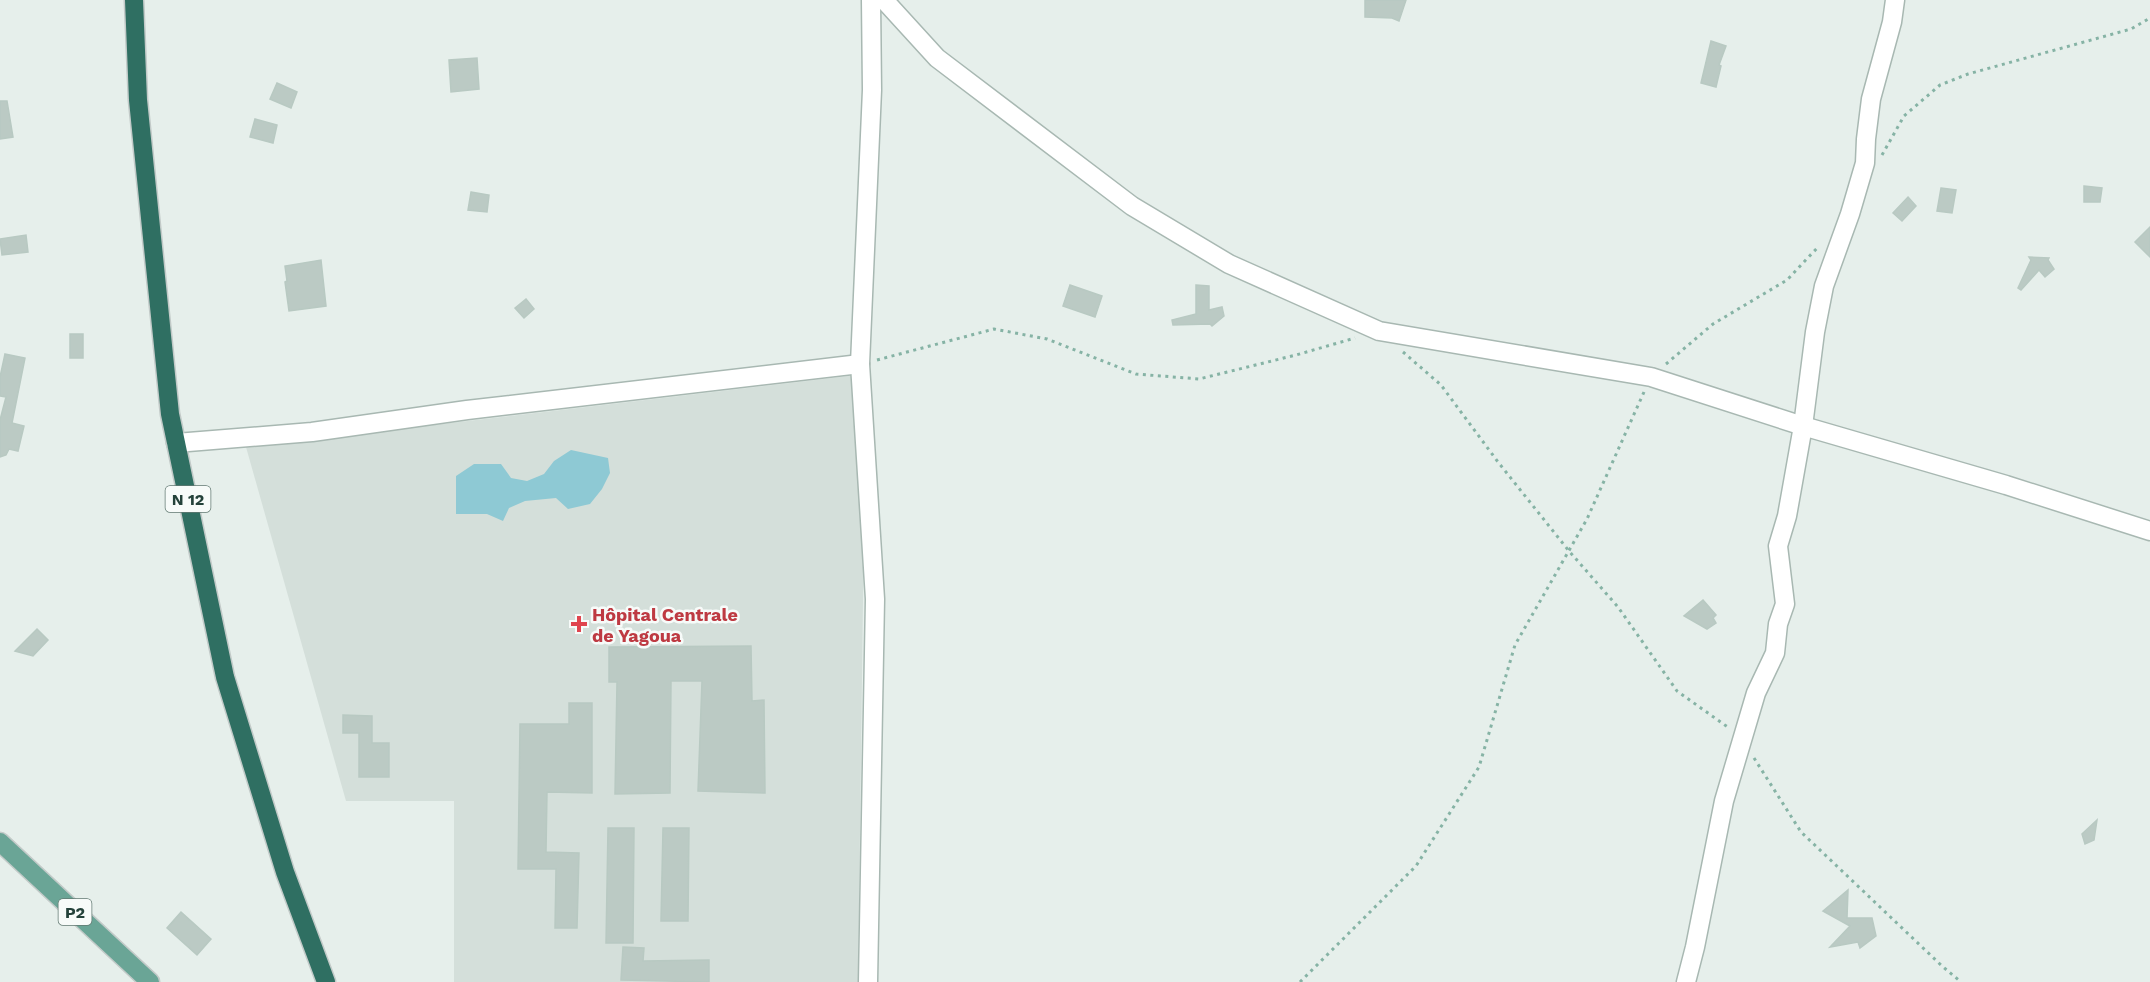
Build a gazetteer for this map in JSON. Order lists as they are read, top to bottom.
{
  "streets": {
    "highway": ["N 12"],
    "main road": ["P2"]
  },
  "places": {
    "health": ["Hôpital Centrale de Yagoua"]
  }
}
